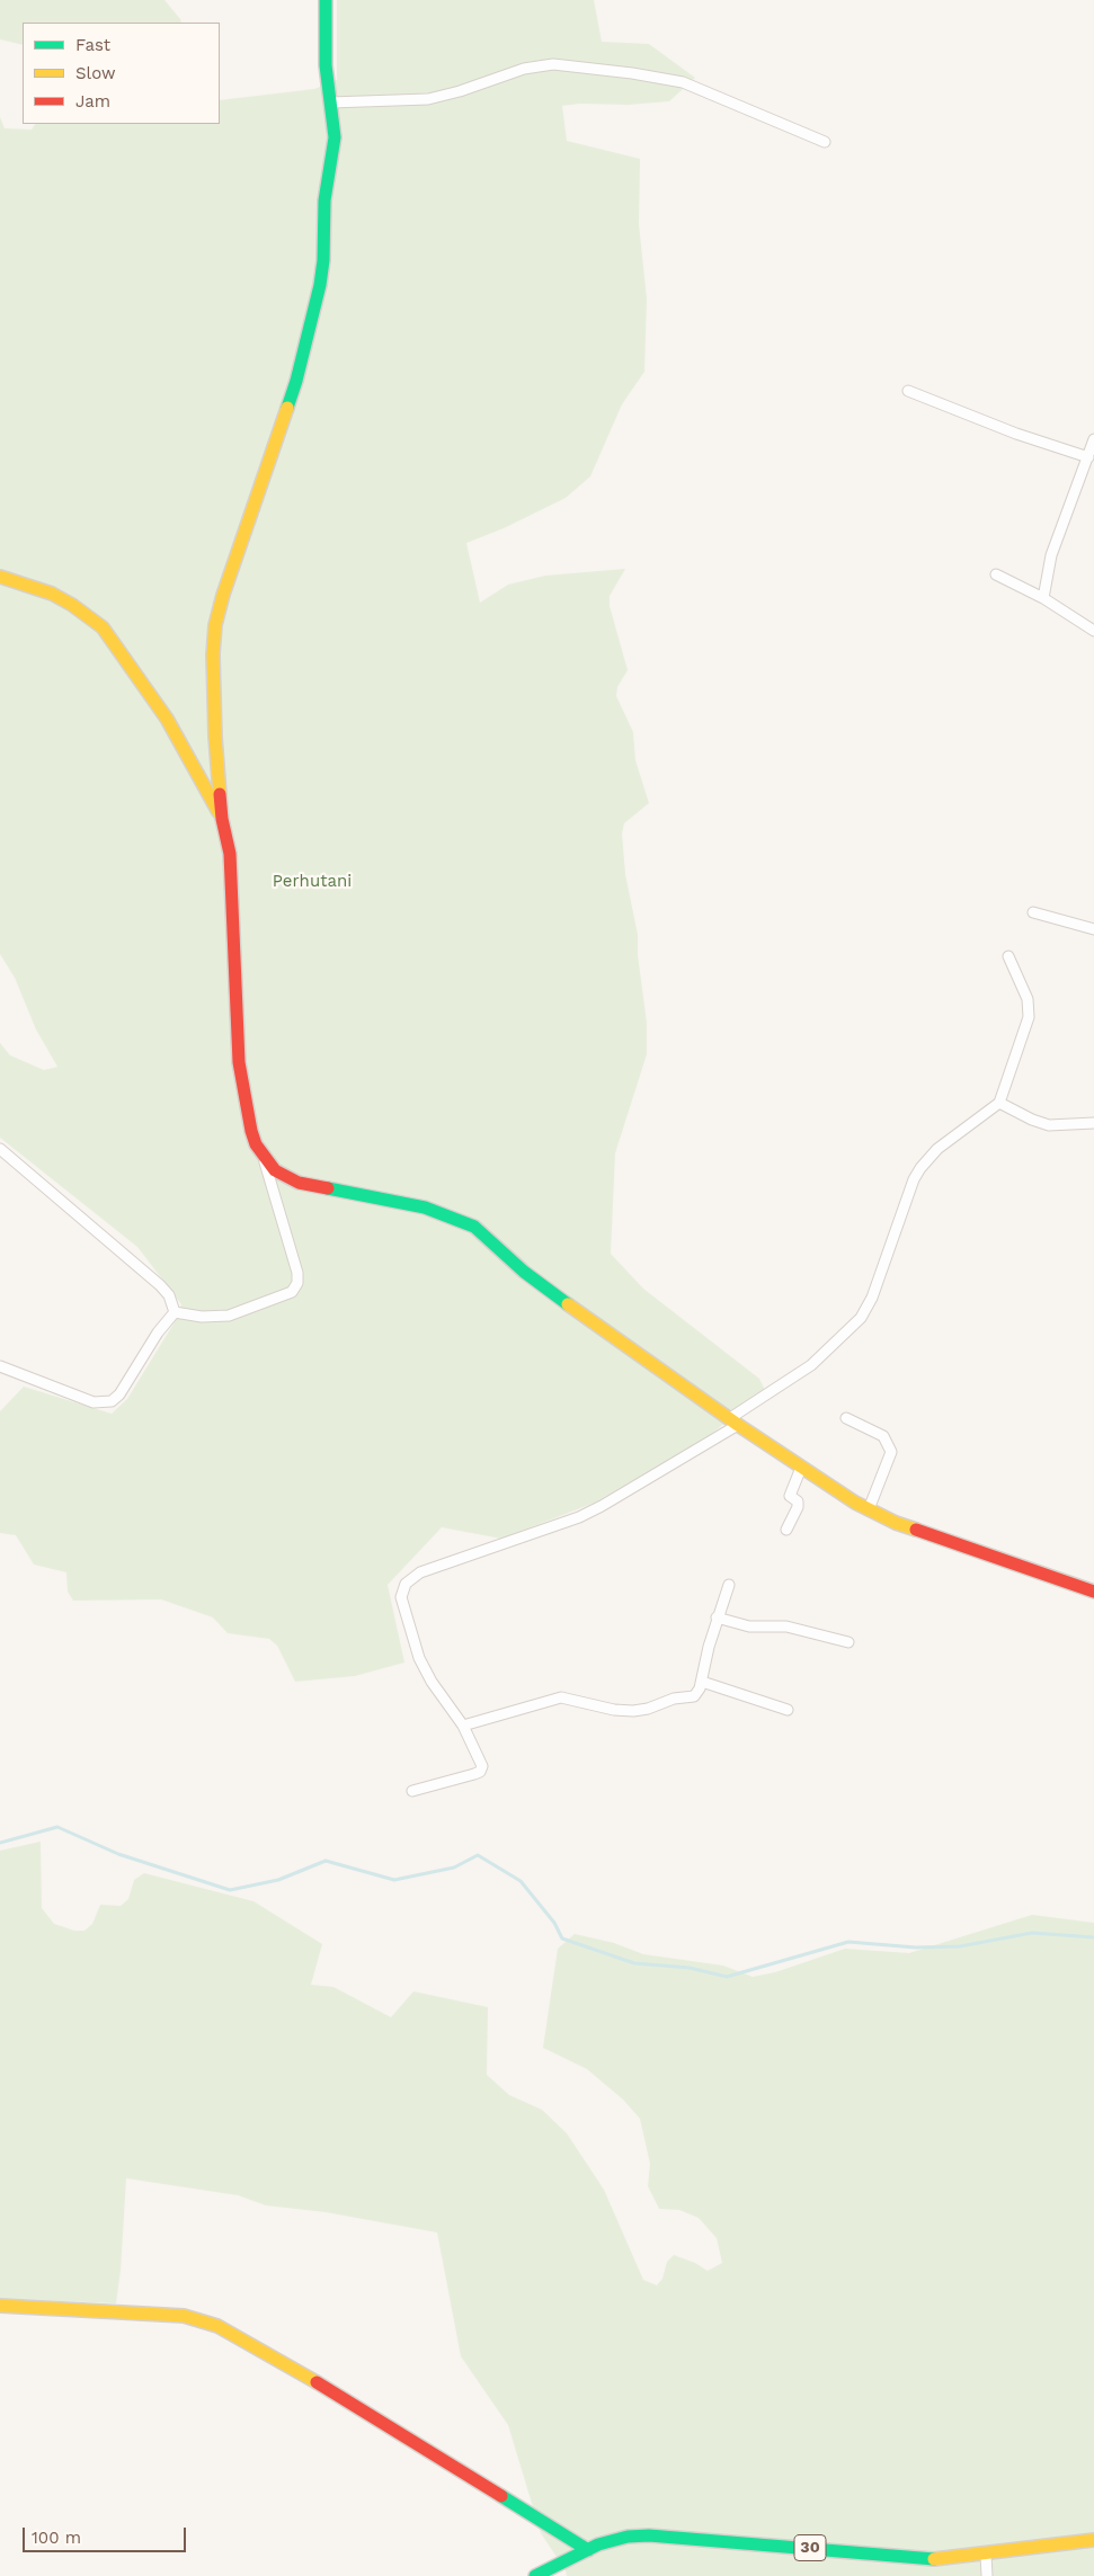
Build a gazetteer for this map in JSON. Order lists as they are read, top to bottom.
{
  "streets": {
    "main road": ["30"]
  },
  "parks": ["Perhutani"],
  "legend": ["Fast", "Slow", "Jam"],
  "scale_bar": "100 m"
}
